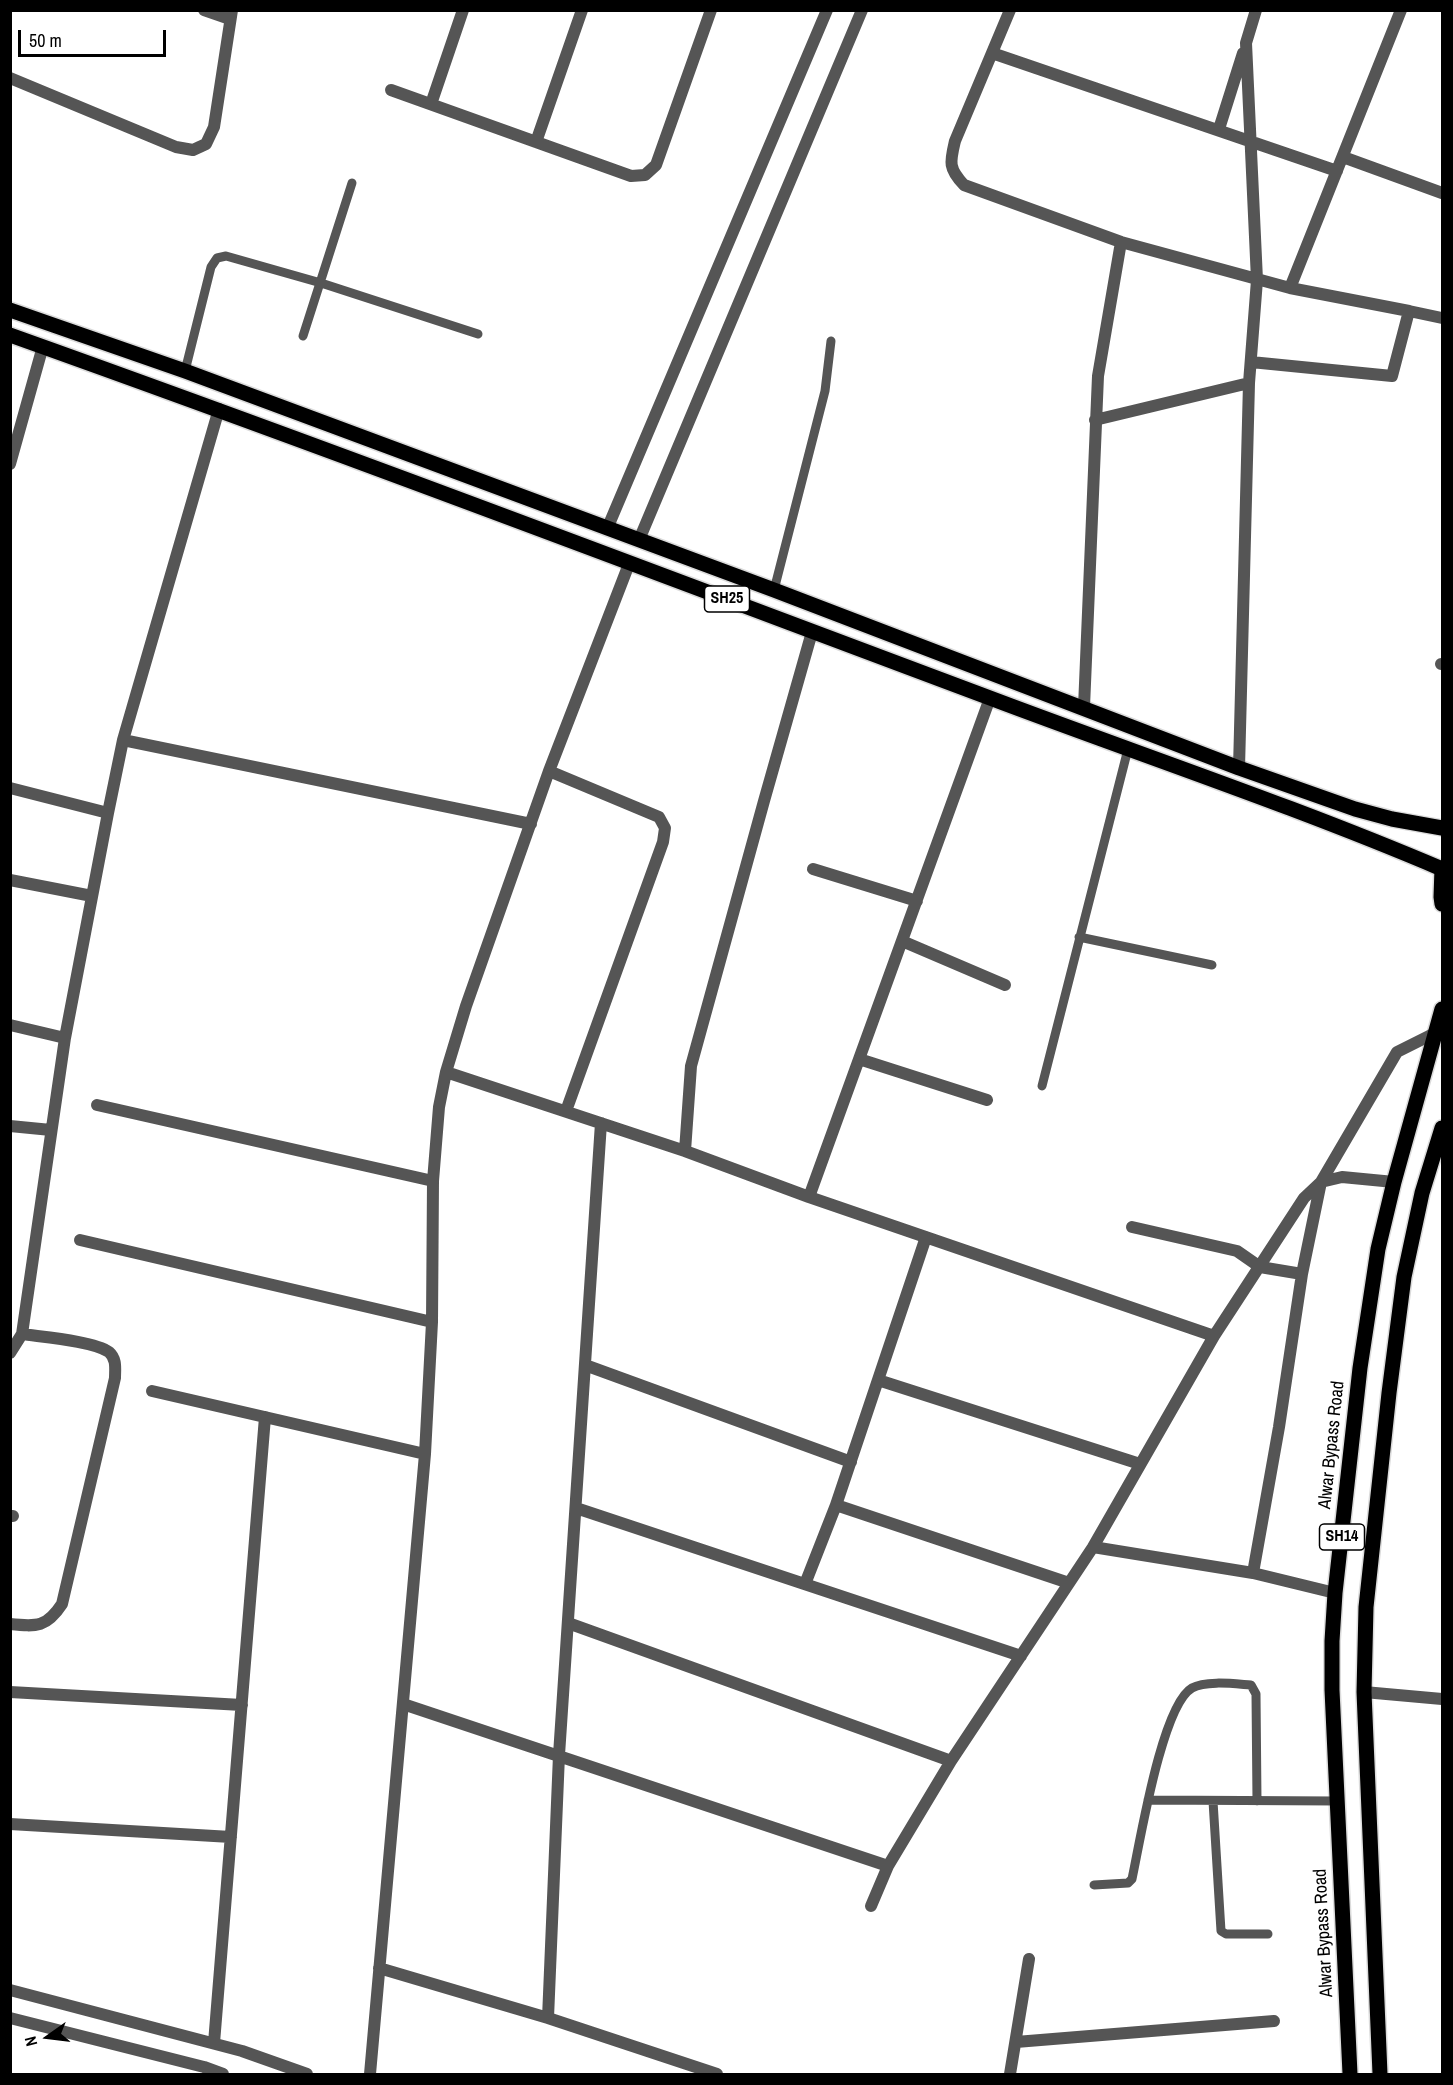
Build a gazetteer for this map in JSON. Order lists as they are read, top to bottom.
{
  "streets": {
    "main road": ["SH25", "Alwar Bypass Road", "SH14"]
  },
  "scale_bar": "50 m",
  "north": "left"
}
